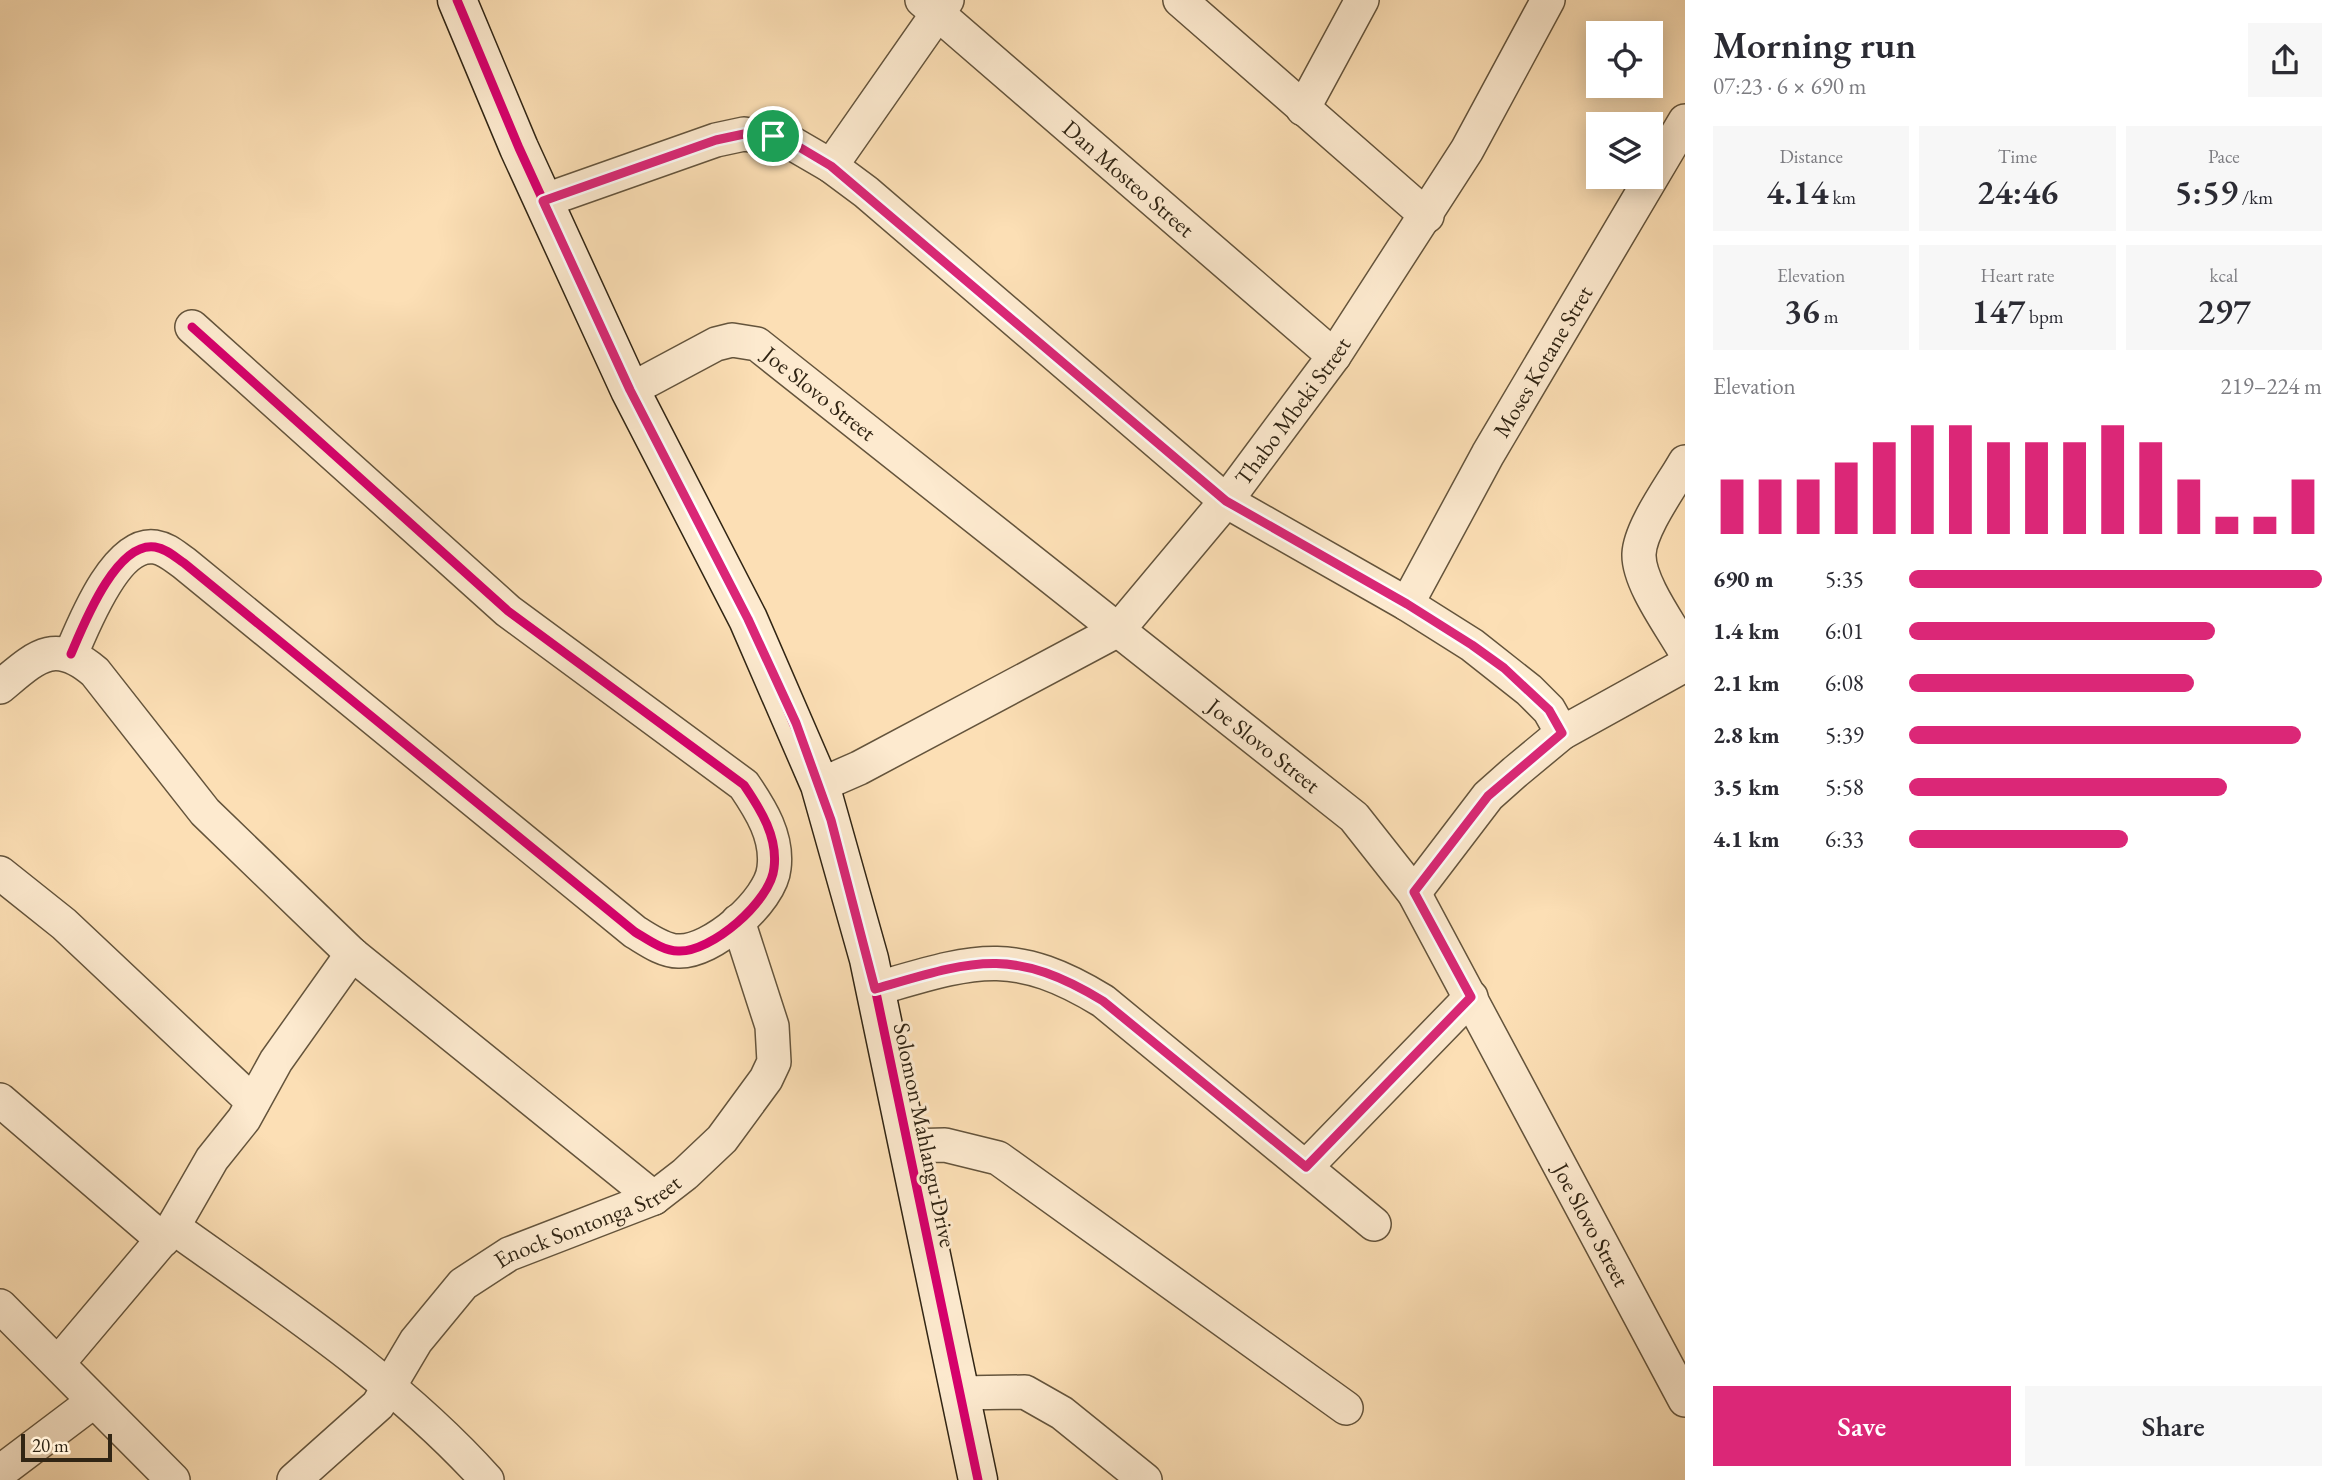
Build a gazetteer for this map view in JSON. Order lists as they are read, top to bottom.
{
  "streets": {
    "street": [
      "Dan Mosteo Street",
      "Moses Kotane Stret",
      "Joe Slovo Street",
      "Thabo Mbeki Street",
      "Solomon Mahlangu Drive",
      "Enock Sontonga Street"
    ]
  },
  "crossings": [
    ["Dan Mosteo Street", "Thabo Mbeki Street"],
    ["Joe Slovo Street", "Thabo Mbeki Street"],
    ["Joe Slovo Street", "Solomon Mahlangu Drive"],
    ["Thabo Mbeki Street", "Solomon Mahlangu Drive"]
  ],
  "scale_bar": "20 m",
  "page": {
    "heading": ["Morning run", "07:23 · 6 × 690 m"],
    "stats": [
      ["Distance", "4.14 km"],
      ["Time", "24:46"],
      ["Pace", "5:59 /km"],
      ["Elevation", "36 m"],
      ["Heart rate", "147 bpm"],
      ["kcal", "297"]
    ],
    "chart": ["Elevation", "219–224 m"],
    "list": [
      {
        "name": "690 m",
        "note": "5:35"
      },
      {
        "name": "1.4 km",
        "note": "6:01"
      },
      {
        "name": "2.1 km",
        "note": "6:08"
      },
      {
        "name": "2.8 km",
        "note": "5:39"
      },
      {
        "name": "3.5 km",
        "note": "5:58"
      },
      {
        "name": "4.1 km",
        "note": "6:33"
      }
    ],
    "buttons": ["Save", "Share"],
    "scale": "20 m"
  }
}
